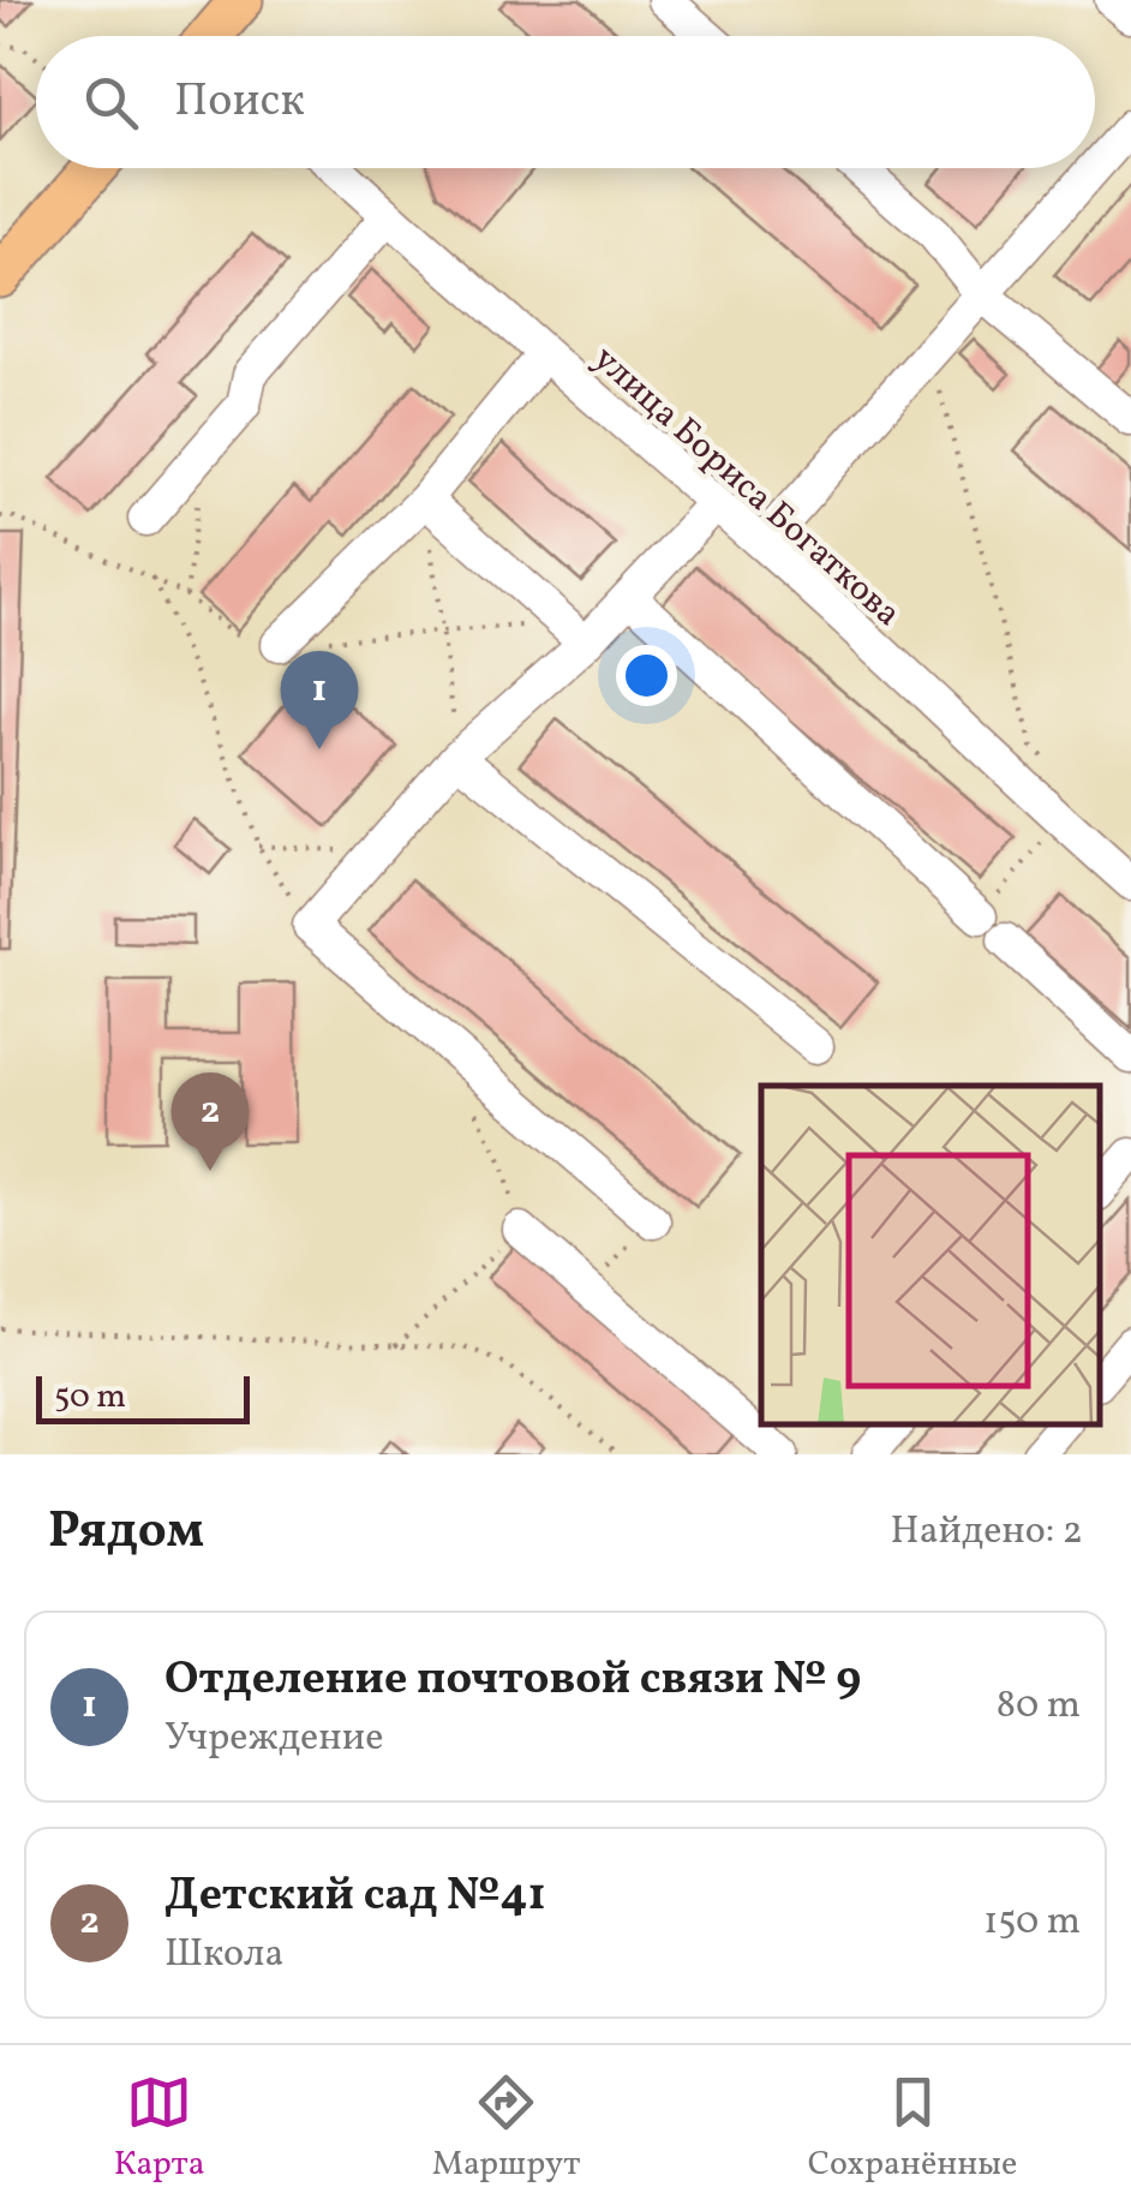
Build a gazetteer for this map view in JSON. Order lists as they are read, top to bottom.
{
  "streets": {
    "street": ["улица Бориса Богаткова"]
  },
  "scale_bar": "50 m",
  "page": {
    "search": "Поиск",
    "pins": ["1", "2"],
    "scale": "50 m",
    "heading": ["Рядом", "Найдено: 2"],
    "list": [
      {
        "mark": "1",
        "name": "Отделение почтовой связи № 9",
        "note": "Учреждение",
        "value": "80 m"
      },
      {
        "mark": "2",
        "name": "Детский сад №41",
        "note": "Школа",
        "value": "150 m"
      }
    ],
    "nav": ["Карта", "Маршрут", "Сохранённые"]
  }
}
